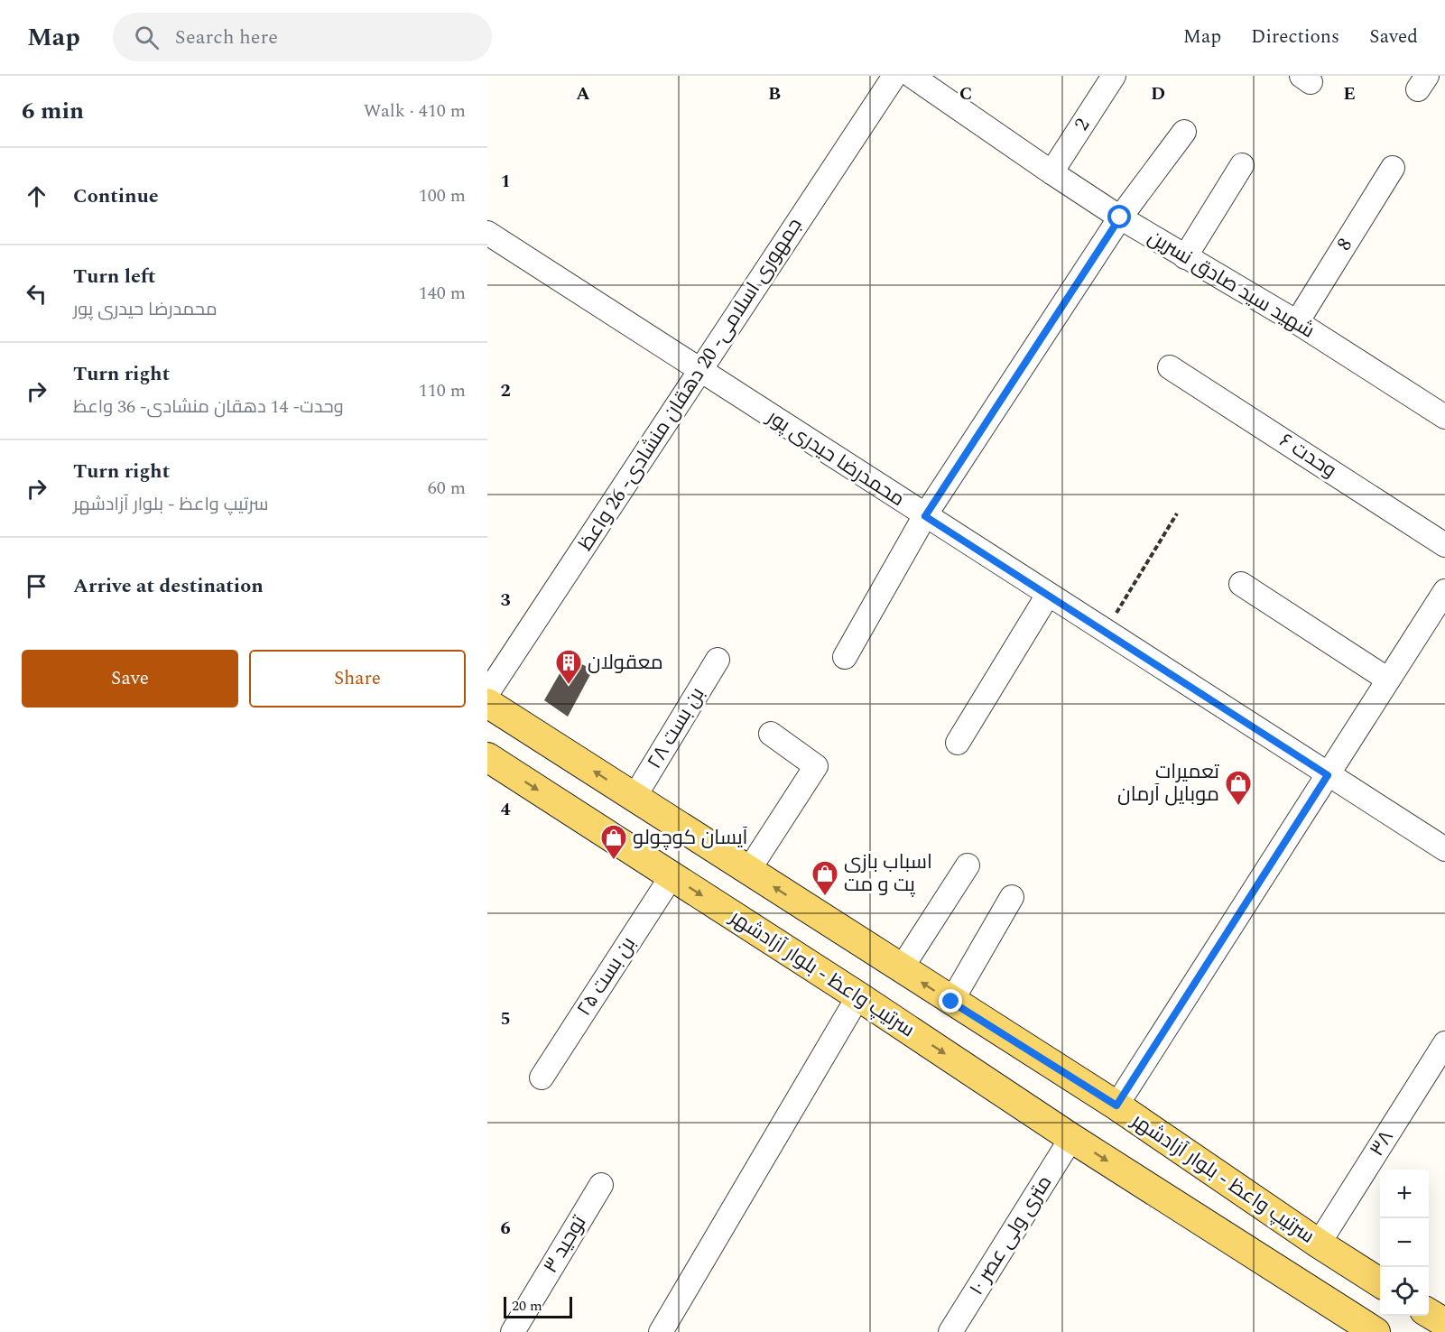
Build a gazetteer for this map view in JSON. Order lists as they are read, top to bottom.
{
  "streets": {
    "main road": ["سرتیپ واعظ - بلوار آزادشهر"],
    "street": [
      "2",
      "8",
      "شهید سید صادق نسرین",
      "جمهوری اسلامی- 20 دهقان منشادی- 26 واعظ",
      "وحدت ۶",
      "محمدرضا حیدری پور",
      "بن بست ۲۸",
      "بن بست ۲۵",
      "۳۸",
      "۱۰ متری ولی عصر",
      "توحید ۳"
    ]
  },
  "crossings": [
    ["2", "شهید سید صادق نسرین"],
    ["8", "شهید سید صادق نسرین"],
    ["جمهوری اسلامی- 20 دهقان منشادی- 26 واعظ", "محمدرضا حیدری پور"],
    ["بن بست ۲۸", "سرتیپ واعظ - بلوار آزادشهر"],
    ["سرتیپ واعظ - بلوار آزادشهر", "بن بست ۲۵"],
    ["سرتیپ واعظ - بلوار آزادشهر", "۳۸"],
    ["سرتیپ واعظ - بلوار آزادشهر", "۱۰ متری ولی عصر"]
  ],
  "places": {
    "building": ["معقولان"],
    "shop": ["تعمیرات موبایل آرمان", "آیسان کوچولو", "اسباب بازی پت و مت"]
  },
  "scale_bar": "20 m",
  "page": {
    "header": "Map",
    "search": "Search here",
    "nav": ["Map", "Directions", "Saved"],
    "heading": ["6 min", "Walk · 410 m"],
    "list": [
      ["Continue", "100 m"],
      ["Turn left", "محمدرضا حیدری پور", "140 m"],
      ["Turn right", "وحدت- 14 دهقان منشادی- 36 واعظ", "110 m"],
      ["Turn right", "سرتیپ واعظ - بلوار آزادشهر", "60 m"],
      "Arrive at destination"
    ],
    "buttons": ["Save", "Share"],
    "map_buttons": ["+", "−"],
    "scale": "20 m"
  },
  "grid": {
    "columns": [
      "A",
      "B",
      "C",
      "D",
      "E"
    ],
    "rows": [
      "1",
      "2",
      "3",
      "4",
      "5",
      "6"
    ]
  }
}
